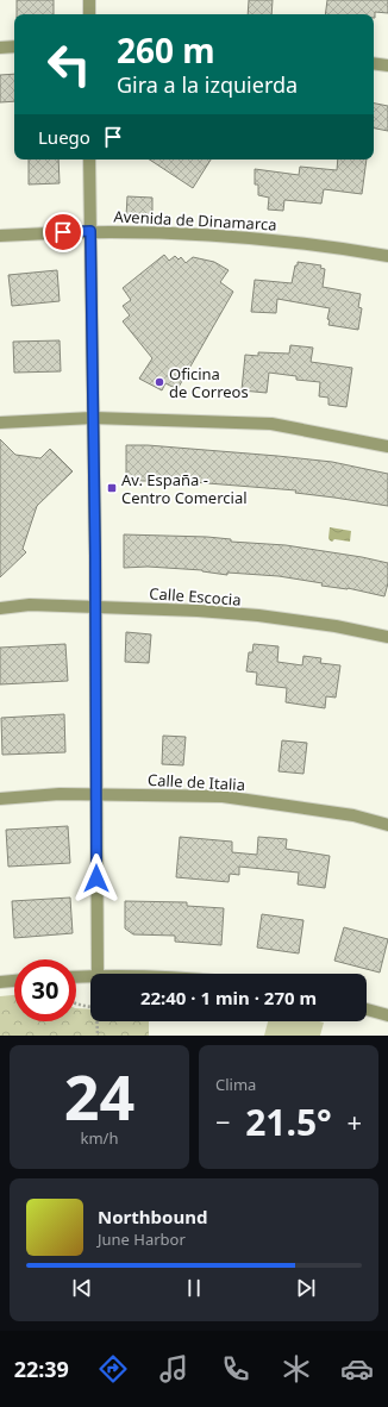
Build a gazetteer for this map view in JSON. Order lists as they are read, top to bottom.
{
  "streets": {
    "street": ["Avenida de Dinamarca", "Calle Escocia", "Calle de Italia"]
  },
  "places": {
    "other": ["Oficina de Correos"],
    "transit": ["Av. España - Centro Comercial"]
  },
  "page": {
    "turn": ["260 m", "Gira a la izquierda"],
    "then": "Luego",
    "limit": "30",
    "trip": "22:40 · 1 min · 270 m",
    "tile": [
      ["24", "km/h"],
      "Clima"
    ],
    "heat": ["−", "21.5°", "+"],
    "song": ["Northbound", "June Harbor"],
    "tabs": "22:39"
  }
}
